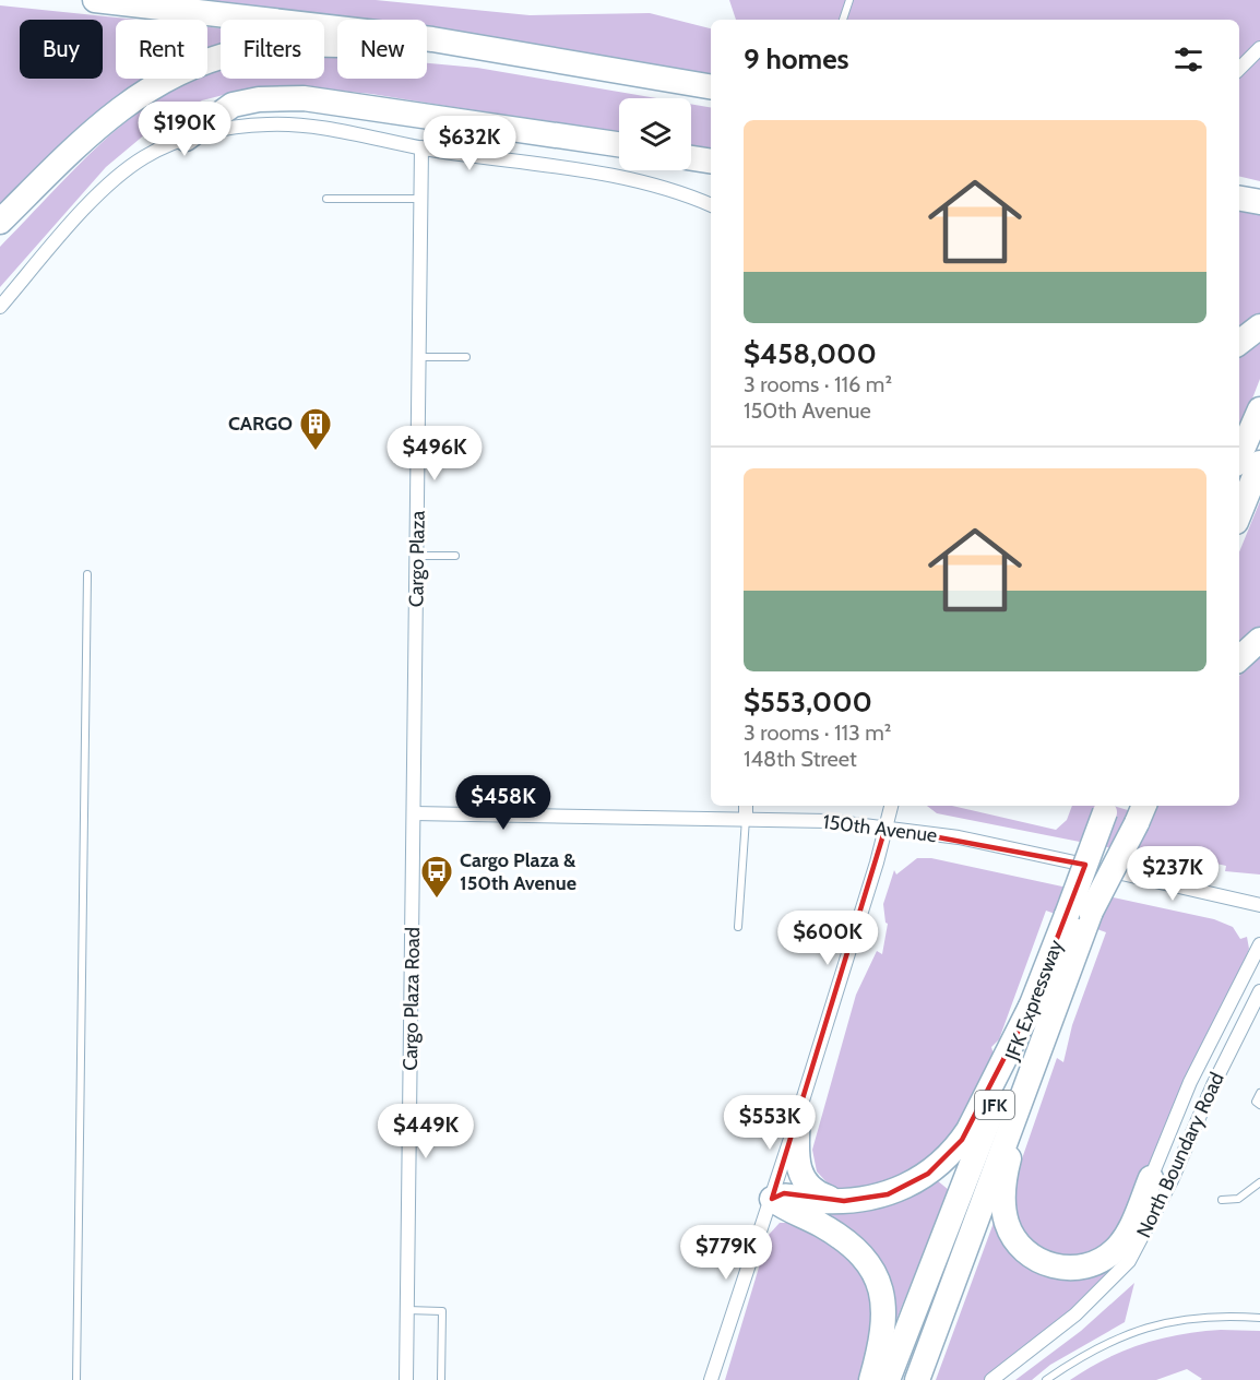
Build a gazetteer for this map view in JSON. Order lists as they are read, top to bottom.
{
  "streets": {
    "highway": ["JFK Expressway", "JFK"],
    "street": [
      "Cargo Plaza",
      "150th Avenue",
      "Cargo Plaza Road",
      "North Boundary Road"
    ]
  },
  "crossings": [
    ["Cargo Plaza", "150th Avenue"],
    ["Cargo Plaza", "Cargo Plaza Road"],
    ["150th Avenue", "Cargo Plaza Road"]
  ],
  "places": {
    "building": ["CARGO"],
    "bus stop": ["Cargo Plaza & 150th Avenue"]
  },
  "page": {
    "chip": [
      "Buy",
      "Rent",
      "Filters",
      "New"
    ],
    "heading": "9 homes",
    "list": [
      {
        "name": "$458,000",
        "note": "3 rooms · 116 m² · 150th Avenue"
      },
      {
        "name": "$553,000",
        "note": "3 rooms · 113 m² · 148th Street"
      }
    ],
    "price": [
      "$190K",
      "$632K",
      "$496K",
      "$458K",
      "$237K",
      "$600K",
      "$553K",
      "$449K",
      "$779K"
    ]
  }
}
